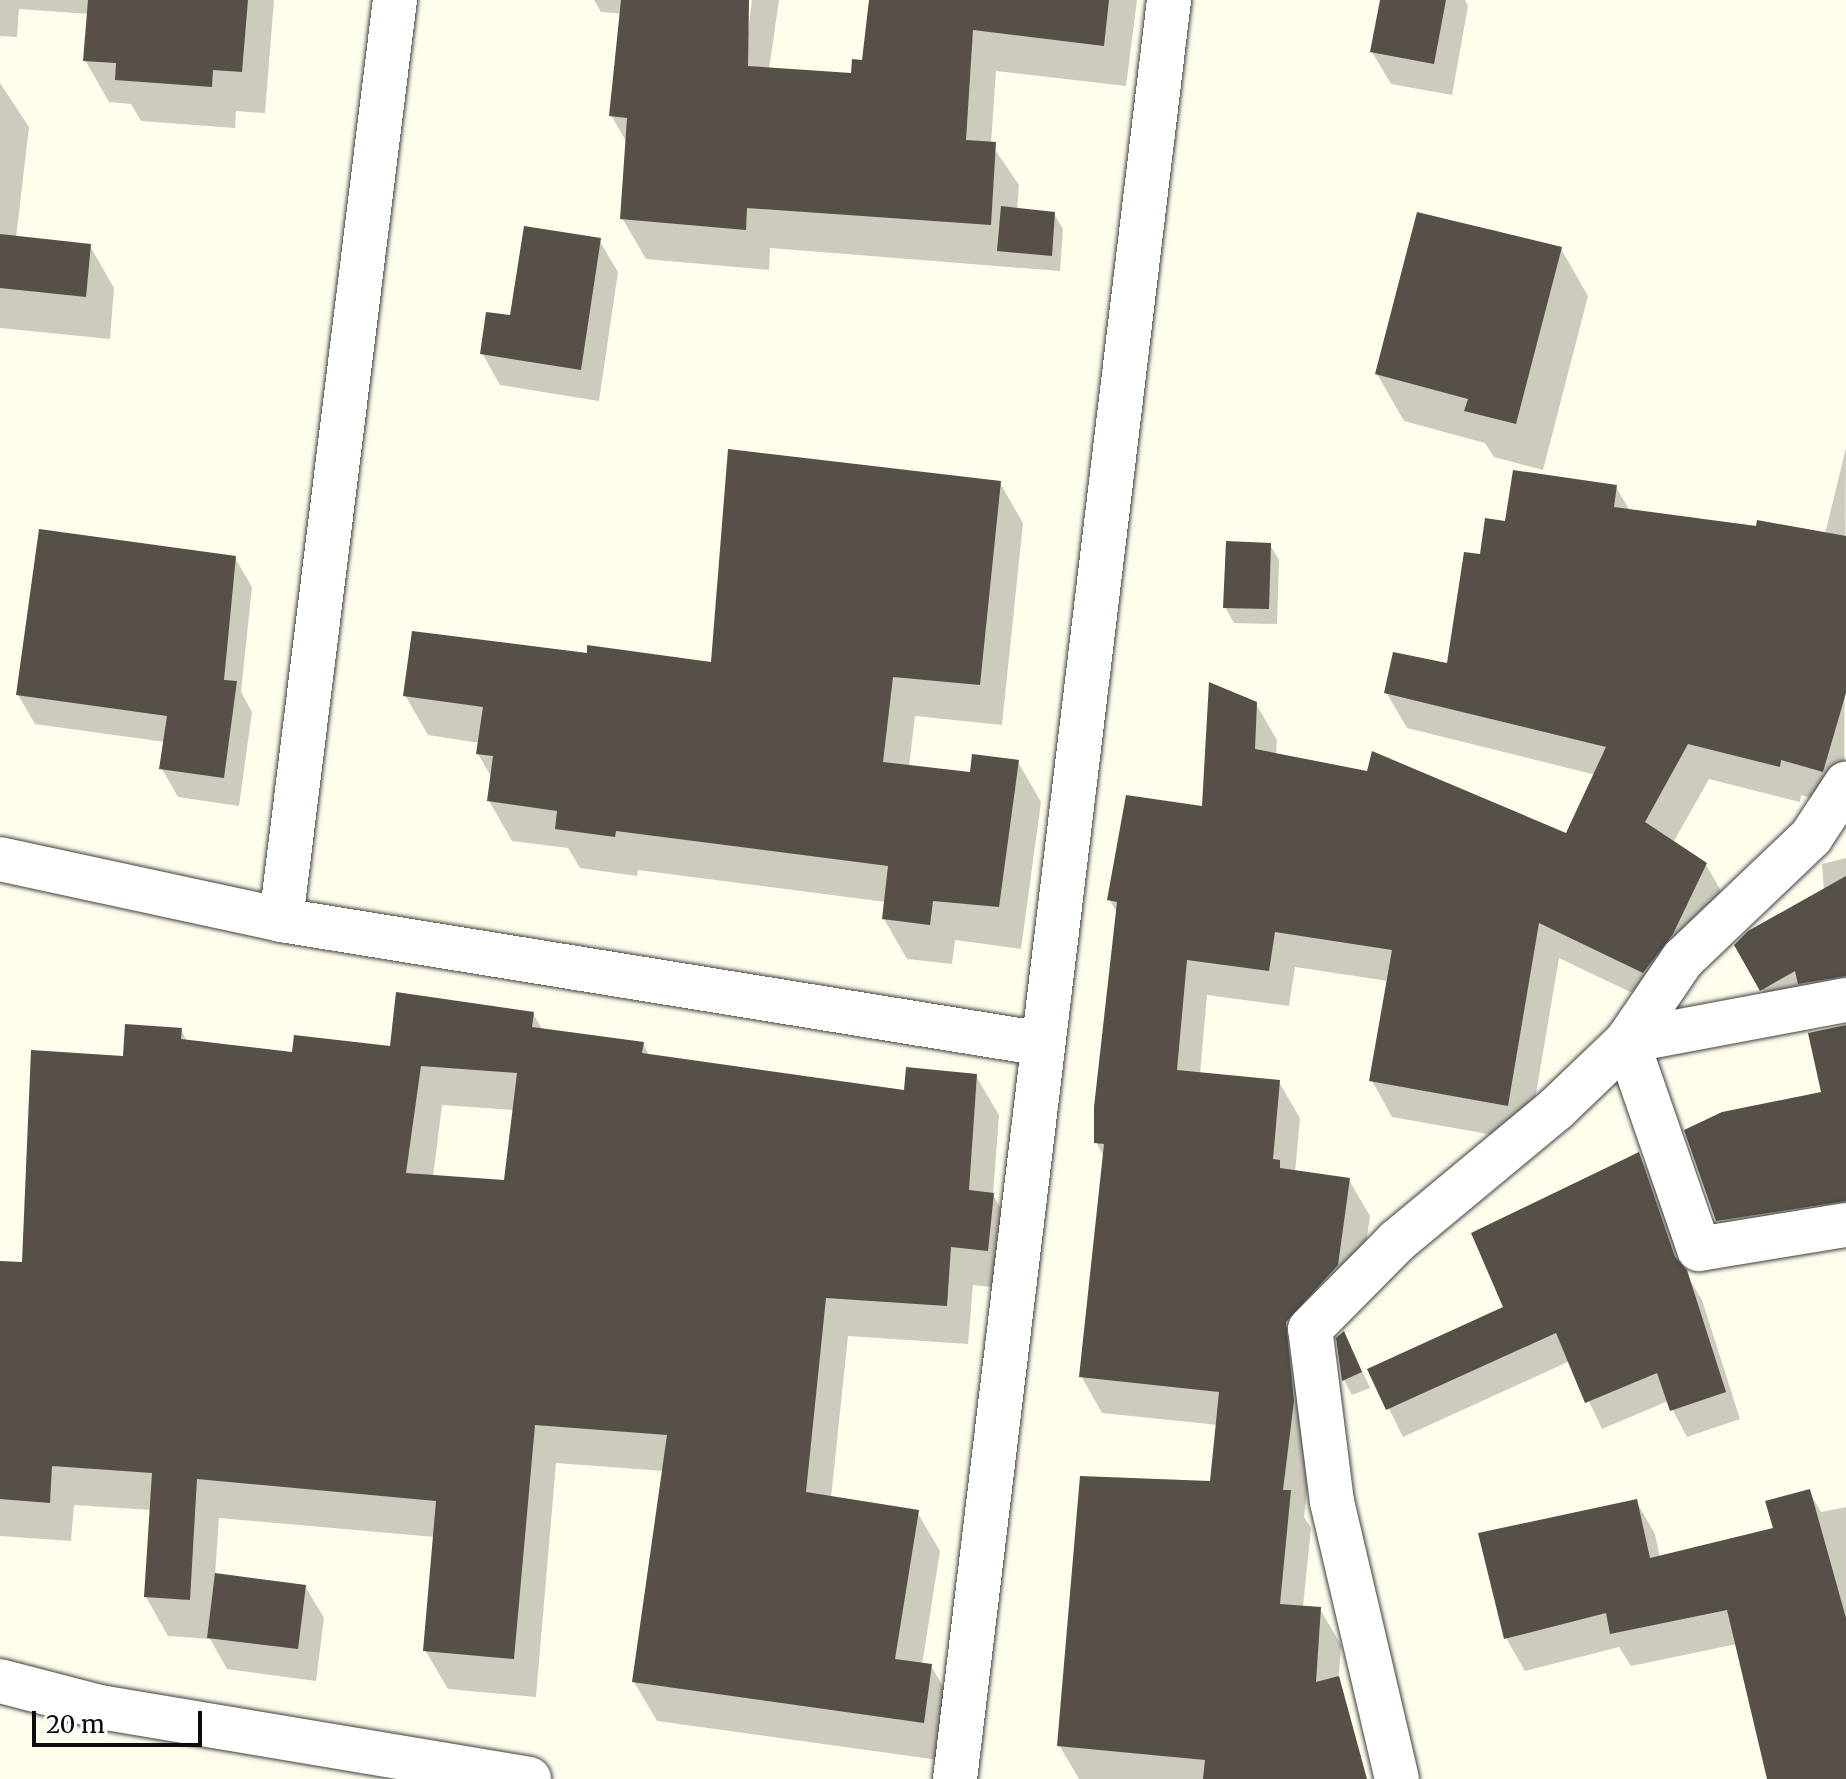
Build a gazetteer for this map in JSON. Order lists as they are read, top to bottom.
{
  "scale_bar": "20 m"
}
